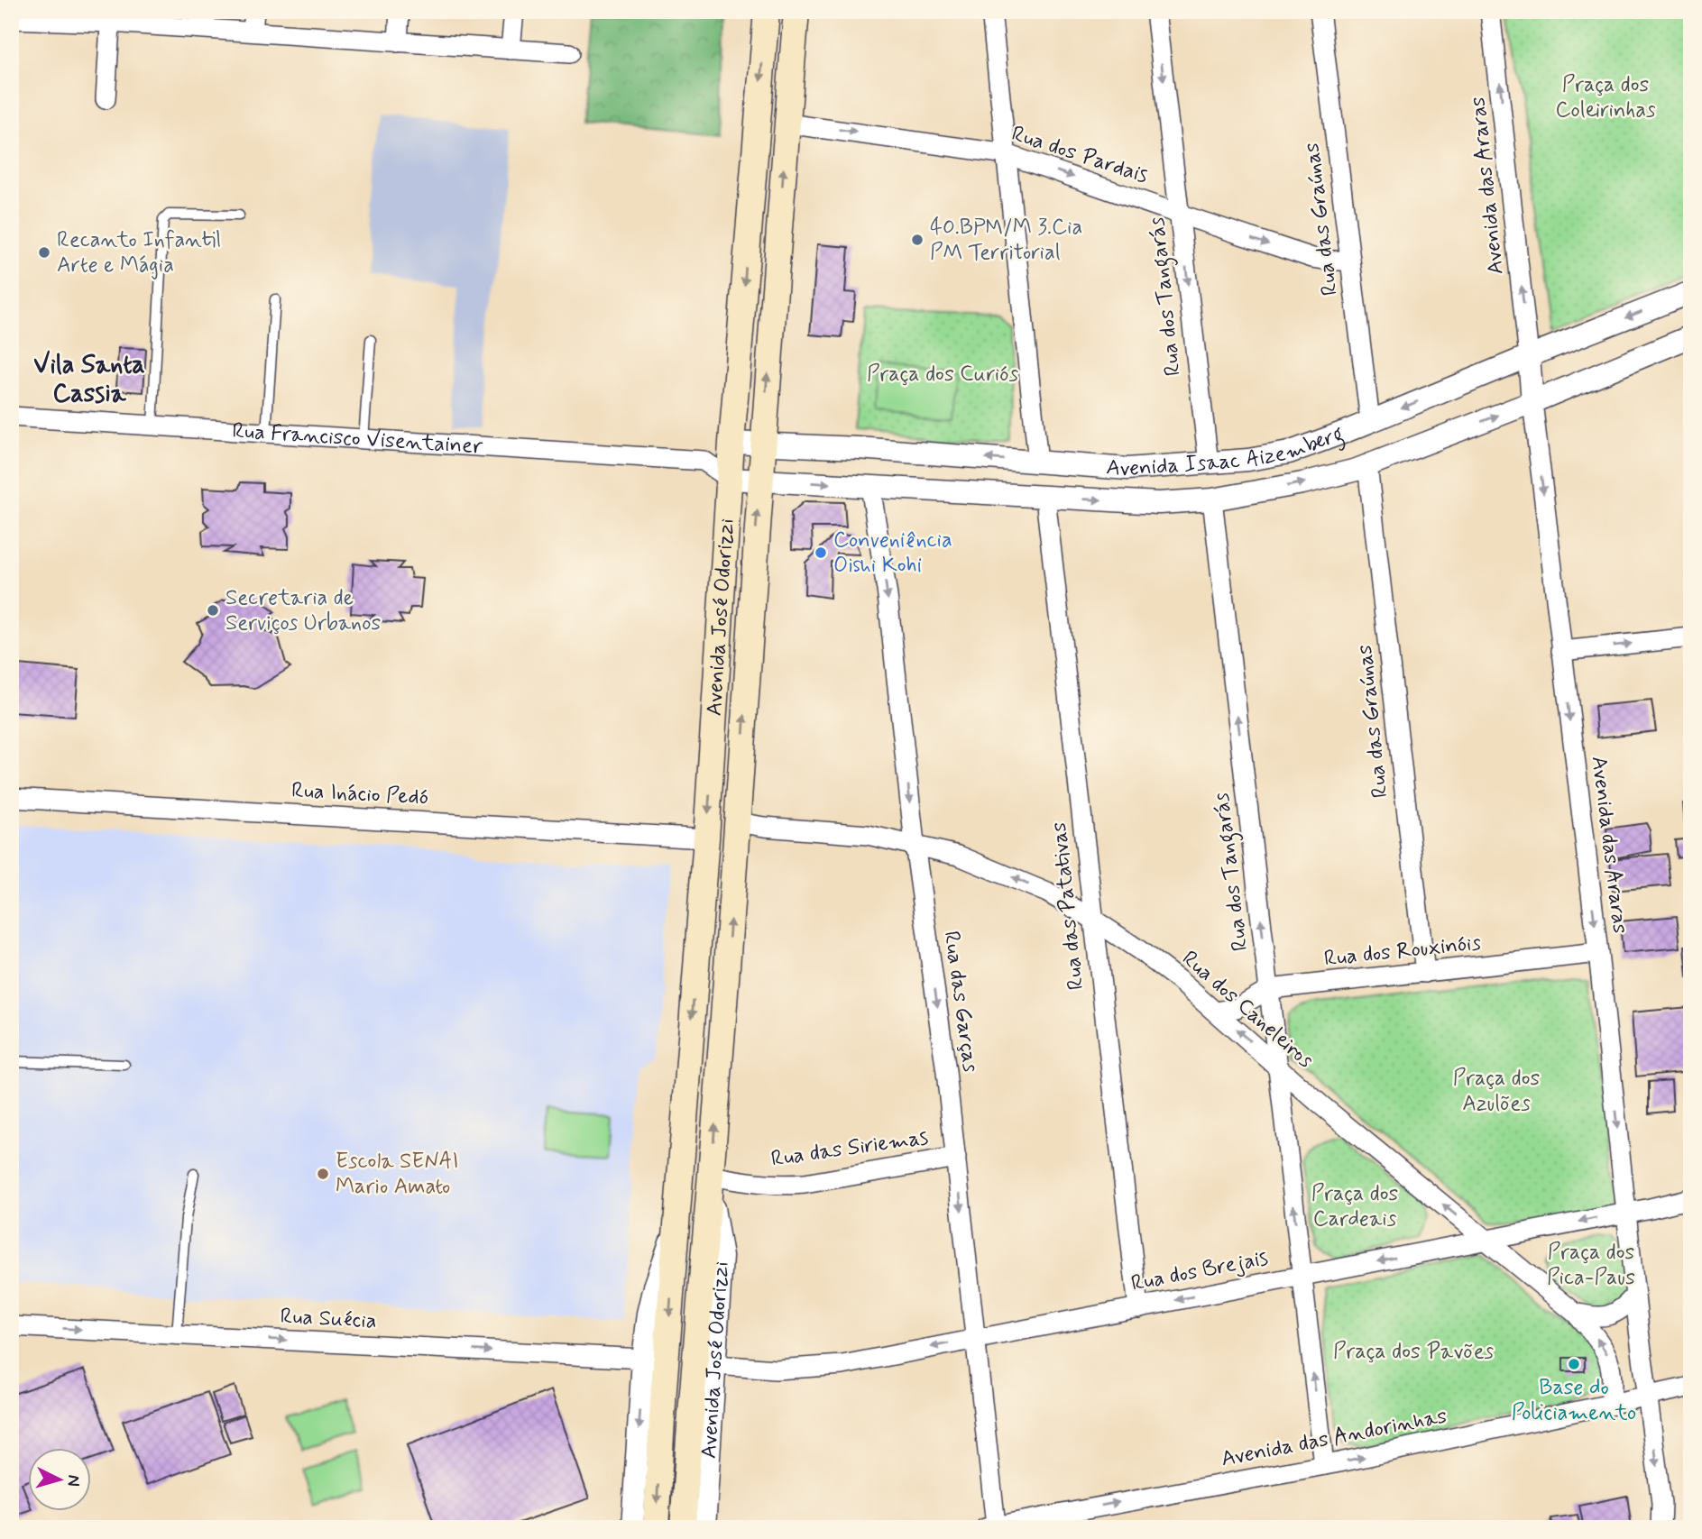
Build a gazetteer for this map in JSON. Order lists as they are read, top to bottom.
{
  "streets": {
    "main road": ["Avenida José Odorizzi"],
    "street": [
      "Rua dos Pardais",
      "Avenida das Araras",
      "Rua das Graúnas",
      "Rua dos Tangarás",
      "Rua Francisco Visentainer",
      "Avenida Isaac Aizemberg",
      "Rua Inácio Pedó",
      "Rua das Patativas",
      "Rua dos Rouxinóis",
      "Rua das Garças",
      "Rua dos Caneleiros",
      "Rua das Siriemas",
      "Rua dos Brejais",
      "Rua Suécia",
      "Avenida das Andorinhas"
    ]
  },
  "crossings": [
    ["Rua dos Pardais", "Rua das Graúnas"],
    ["Rua dos Pardais", "Rua dos Tangarás"],
    ["Rua dos Pardais", "Avenida José Odorizzi"],
    ["Avenida das Araras", "Avenida Isaac Aizemberg"],
    ["Avenida das Araras", "Rua dos Rouxinóis"],
    ["Avenida das Araras", "Rua dos Brejais"],
    ["Avenida das Araras", "Avenida das Andorinhas"],
    ["Rua das Graúnas", "Avenida Isaac Aizemberg"],
    ["Rua das Graúnas", "Rua dos Rouxinóis"],
    ["Rua dos Tangarás", "Avenida Isaac Aizemberg"],
    ["Rua dos Tangarás", "Rua dos Rouxinóis"],
    ["Rua dos Tangarás", "Rua dos Caneleiros"],
    ["Rua dos Tangarás", "Rua dos Brejais"],
    ["Rua dos Tangarás", "Avenida das Andorinhas"],
    ["Avenida Isaac Aizemberg", "Avenida José Odorizzi"],
    ["Avenida Isaac Aizemberg", "Rua das Patativas"],
    ["Avenida Isaac Aizemberg", "Rua das Garças"],
    ["Avenida José Odorizzi", "Rua Inácio Pedó"],
    ["Avenida José Odorizzi", "Rua dos Caneleiros"],
    ["Avenida José Odorizzi", "Rua das Siriemas"],
    ["Avenida José Odorizzi", "Rua dos Brejais"],
    ["Avenida José Odorizzi", "Rua Suécia"],
    ["Rua das Patativas", "Rua dos Caneleiros"],
    ["Rua das Patativas", "Rua dos Brejais"],
    ["Rua dos Rouxinóis", "Rua dos Caneleiros"],
    ["Rua das Garças", "Rua dos Caneleiros"],
    ["Rua das Garças", "Rua das Siriemas"],
    ["Rua das Garças", "Rua dos Brejais"],
    ["Rua das Garças", "Avenida das Andorinhas"],
    ["Rua dos Caneleiros", "Rua dos Brejais"],
    ["Rua dos Caneleiros", "Avenida das Andorinhas"]
  ],
  "one_way": [
    "Rua dos Pardais",
    "Rua das Garças",
    "Rua dos Caneleiros",
    "Rua dos Brejais",
    "Rua Suécia",
    "Avenida das Andorinhas"
  ],
  "districts": ["Vila Santa Cassia"],
  "parks": [
    "Praça dos Coleirinhas",
    "Praça dos Curiós",
    "Praça dos Azulões",
    "Praça dos Cardeais",
    "Praça dos Pica-Paus",
    "Praça dos Pavões"
  ],
  "places": [
    "40.BPM/M 3.Cia PM Territorial",
    "Recanto Infantil Arte e Mágia",
    "Conveniência Oishi Kohi",
    "Secretaria de Serviços Urbanos",
    "Escola SENAI Mario Amato",
    "Base do Policiamento"
  ],
  "north": "right"
}
